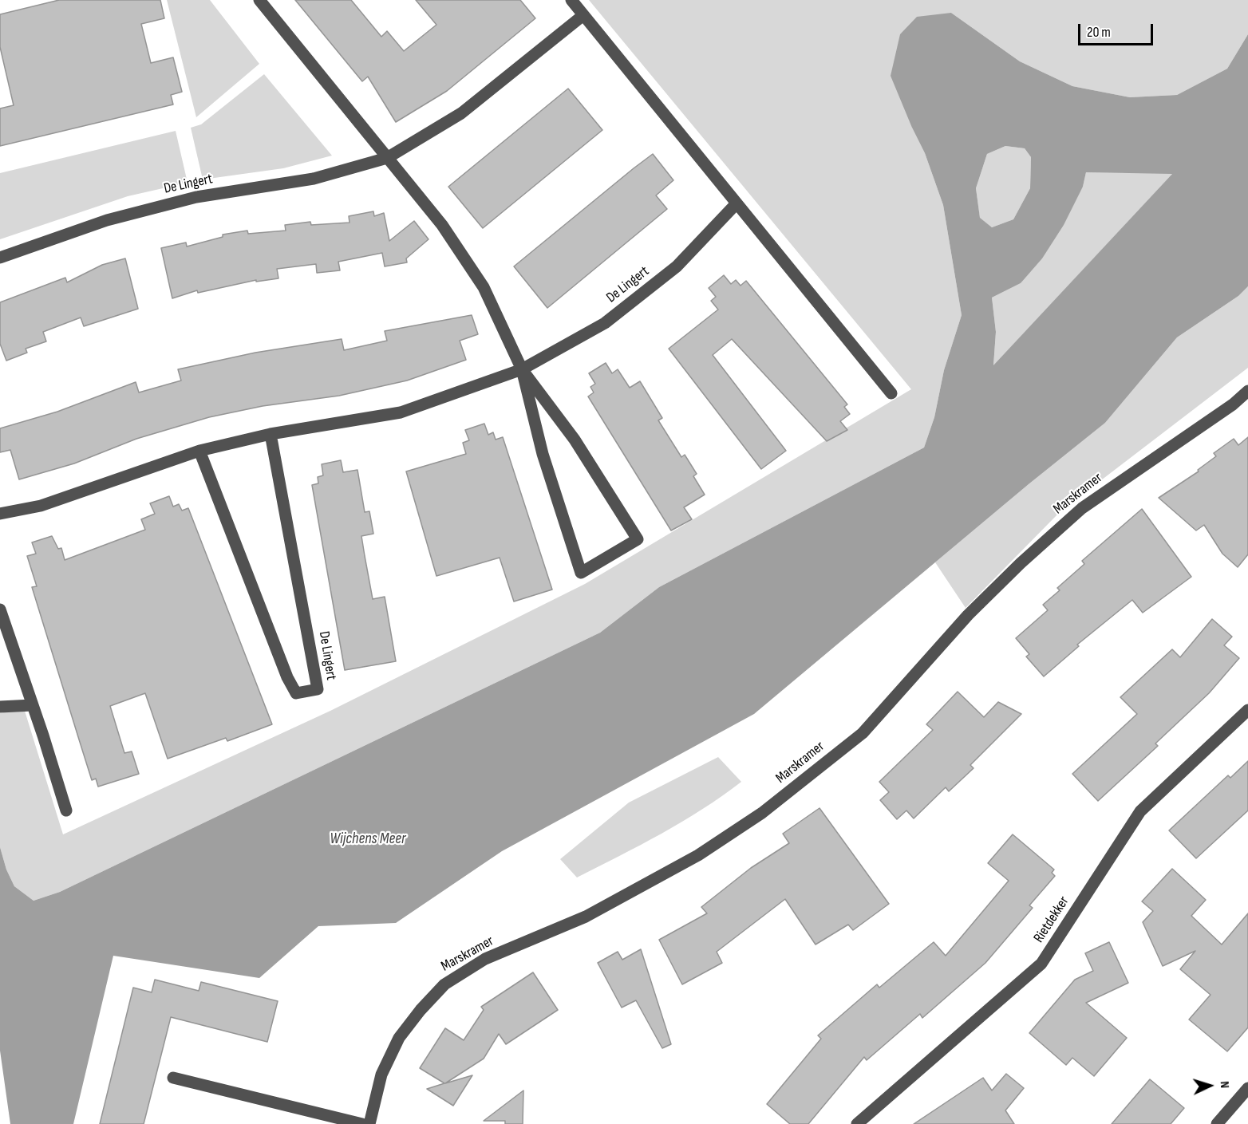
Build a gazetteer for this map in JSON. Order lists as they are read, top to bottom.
{
  "streets": {
    "street": ["De Lingert", "Marskramer", "Rietdekker"]
  },
  "water": ["Wijchens Meer"],
  "scale_bar": "20 m",
  "north": "right"
}
